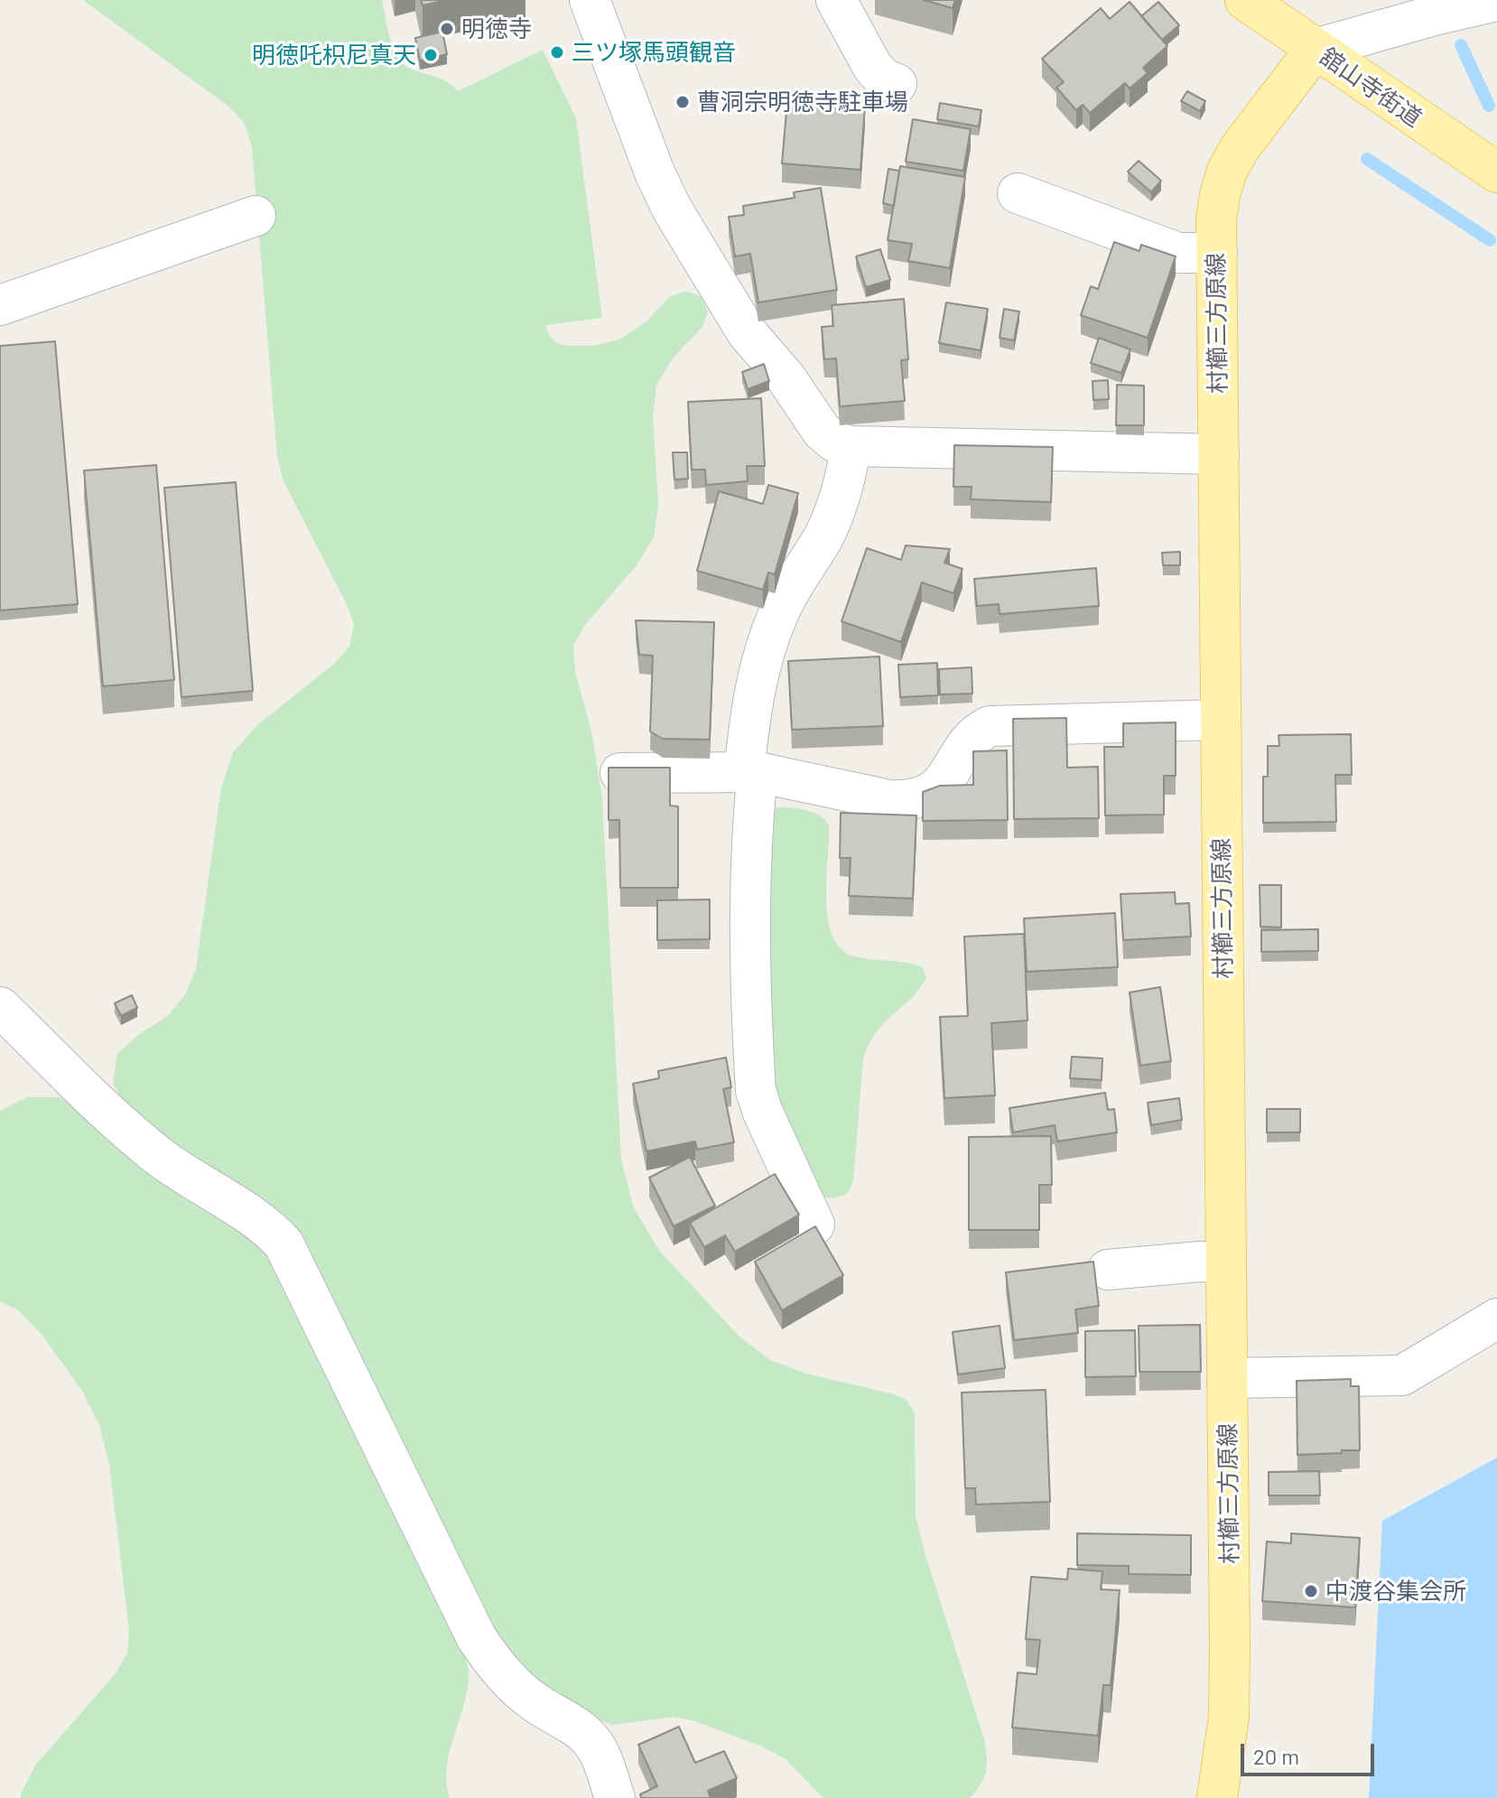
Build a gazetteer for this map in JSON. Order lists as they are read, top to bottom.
{
  "streets": {
    "main road": ["舘山寺街道", "村櫛三方原線"]
  },
  "crossings": [
    ["舘山寺街道", "村櫛三方原線"]
  ],
  "places": [
    "明徳寺",
    "三ツ塚馬頭観音",
    "明徳吒枳尼真天",
    "曹洞宗明徳寺駐車場",
    "中渡谷集会所"
  ],
  "scale_bar": "20 m"
}
